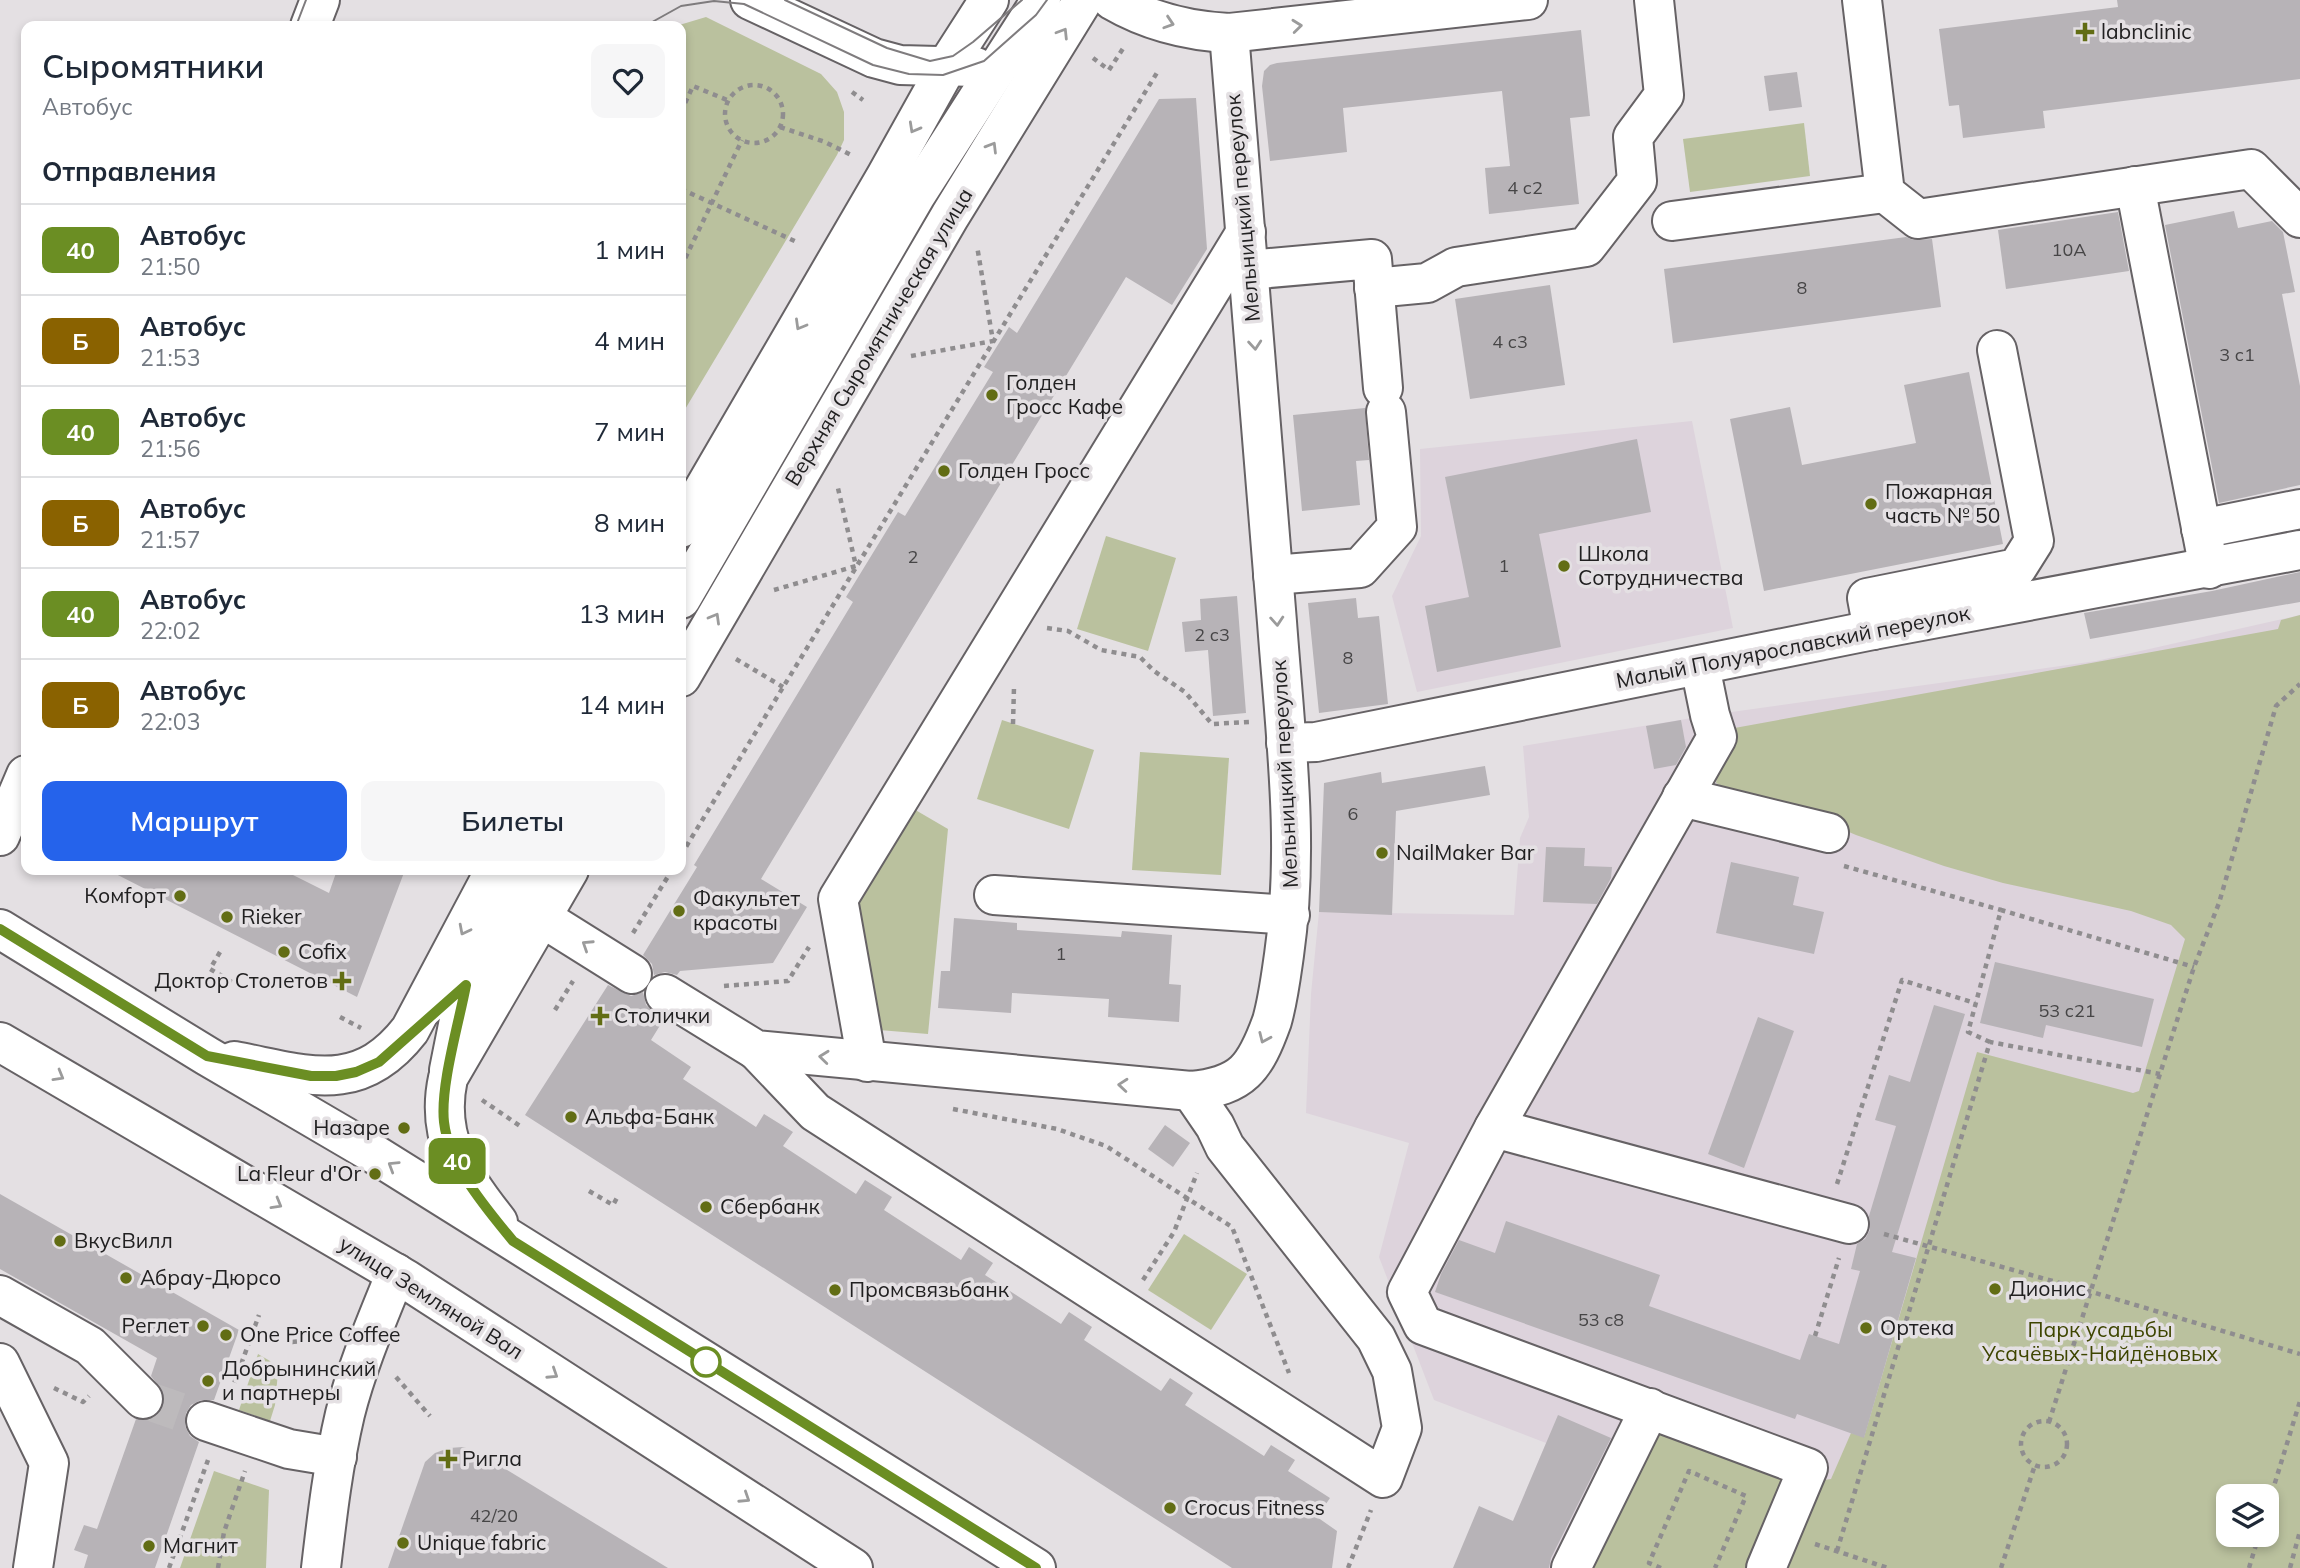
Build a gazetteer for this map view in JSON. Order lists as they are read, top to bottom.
{
  "streets": {
    "main road": [
      "Мельницкий переулок",
      "Верхняя Сыромятническая улица",
      "Малый Полуярославский переулок",
      "улица Земляной Вал"
    ]
  },
  "crossings": [
    ["Мельницкий переулок", "Малый Полуярославский переулок"]
  ],
  "parks": ["Парк усадьбы Усачёвых-Найдёновых"],
  "places": {
    "health": [
      "labnclinic",
      "Доктор Столетов",
      "Столички",
      "Ригла"
    ],
    "other": [
      "Голден Гросс Кафе",
      "Голден Гросс",
      "Пожарная часть № 50",
      "Школа Сотрудничества",
      "NailMaker Bar",
      "Комfорт",
      "Факультет красоты",
      "Rieker",
      "Cofix",
      "Альфа-Банк",
      "Назаре",
      "La Fleur d'Or",
      "Сбербанк",
      "ВкусВилл",
      "Абрау-Дюрсо",
      "Дионис",
      "Промсвязьбанк",
      "Реглет",
      "Ортека",
      "One Price Coffee",
      "Добрынинский и партнеры",
      "Crocus Fitness",
      "Unique fabric",
      "Магнит"
    ]
  },
  "lines": ["bus line 40"],
  "house_numbers": [
    "4 с2",
    "10А",
    "8",
    "4 с3",
    "3 с1",
    "2",
    "1",
    "2 с3",
    "8",
    "6",
    "1",
    "53 с21",
    "53 с8",
    "42/20"
  ],
  "page": {
    "on_map": "40",
    "heading": [
      ["Сыромятники", "Автобус"],
      "Отправления"
    ],
    "list": [
      {
        "mark": "40",
        "name": "Автобус",
        "note": "21:50",
        "value": "1 мин"
      },
      {
        "mark": "Б",
        "name": "Автобус",
        "note": "21:53",
        "value": "4 мин"
      },
      {
        "mark": "40",
        "name": "Автобус",
        "note": "21:56",
        "value": "7 мин"
      },
      {
        "mark": "Б",
        "name": "Автобус",
        "note": "21:57",
        "value": "8 мин"
      },
      {
        "mark": "40",
        "name": "Автобус",
        "note": "22:02",
        "value": "13 мин"
      },
      {
        "mark": "Б",
        "name": "Автобус",
        "note": "22:03",
        "value": "14 мин"
      }
    ],
    "buttons": ["Маршрут", "Билеты"]
  }
}
